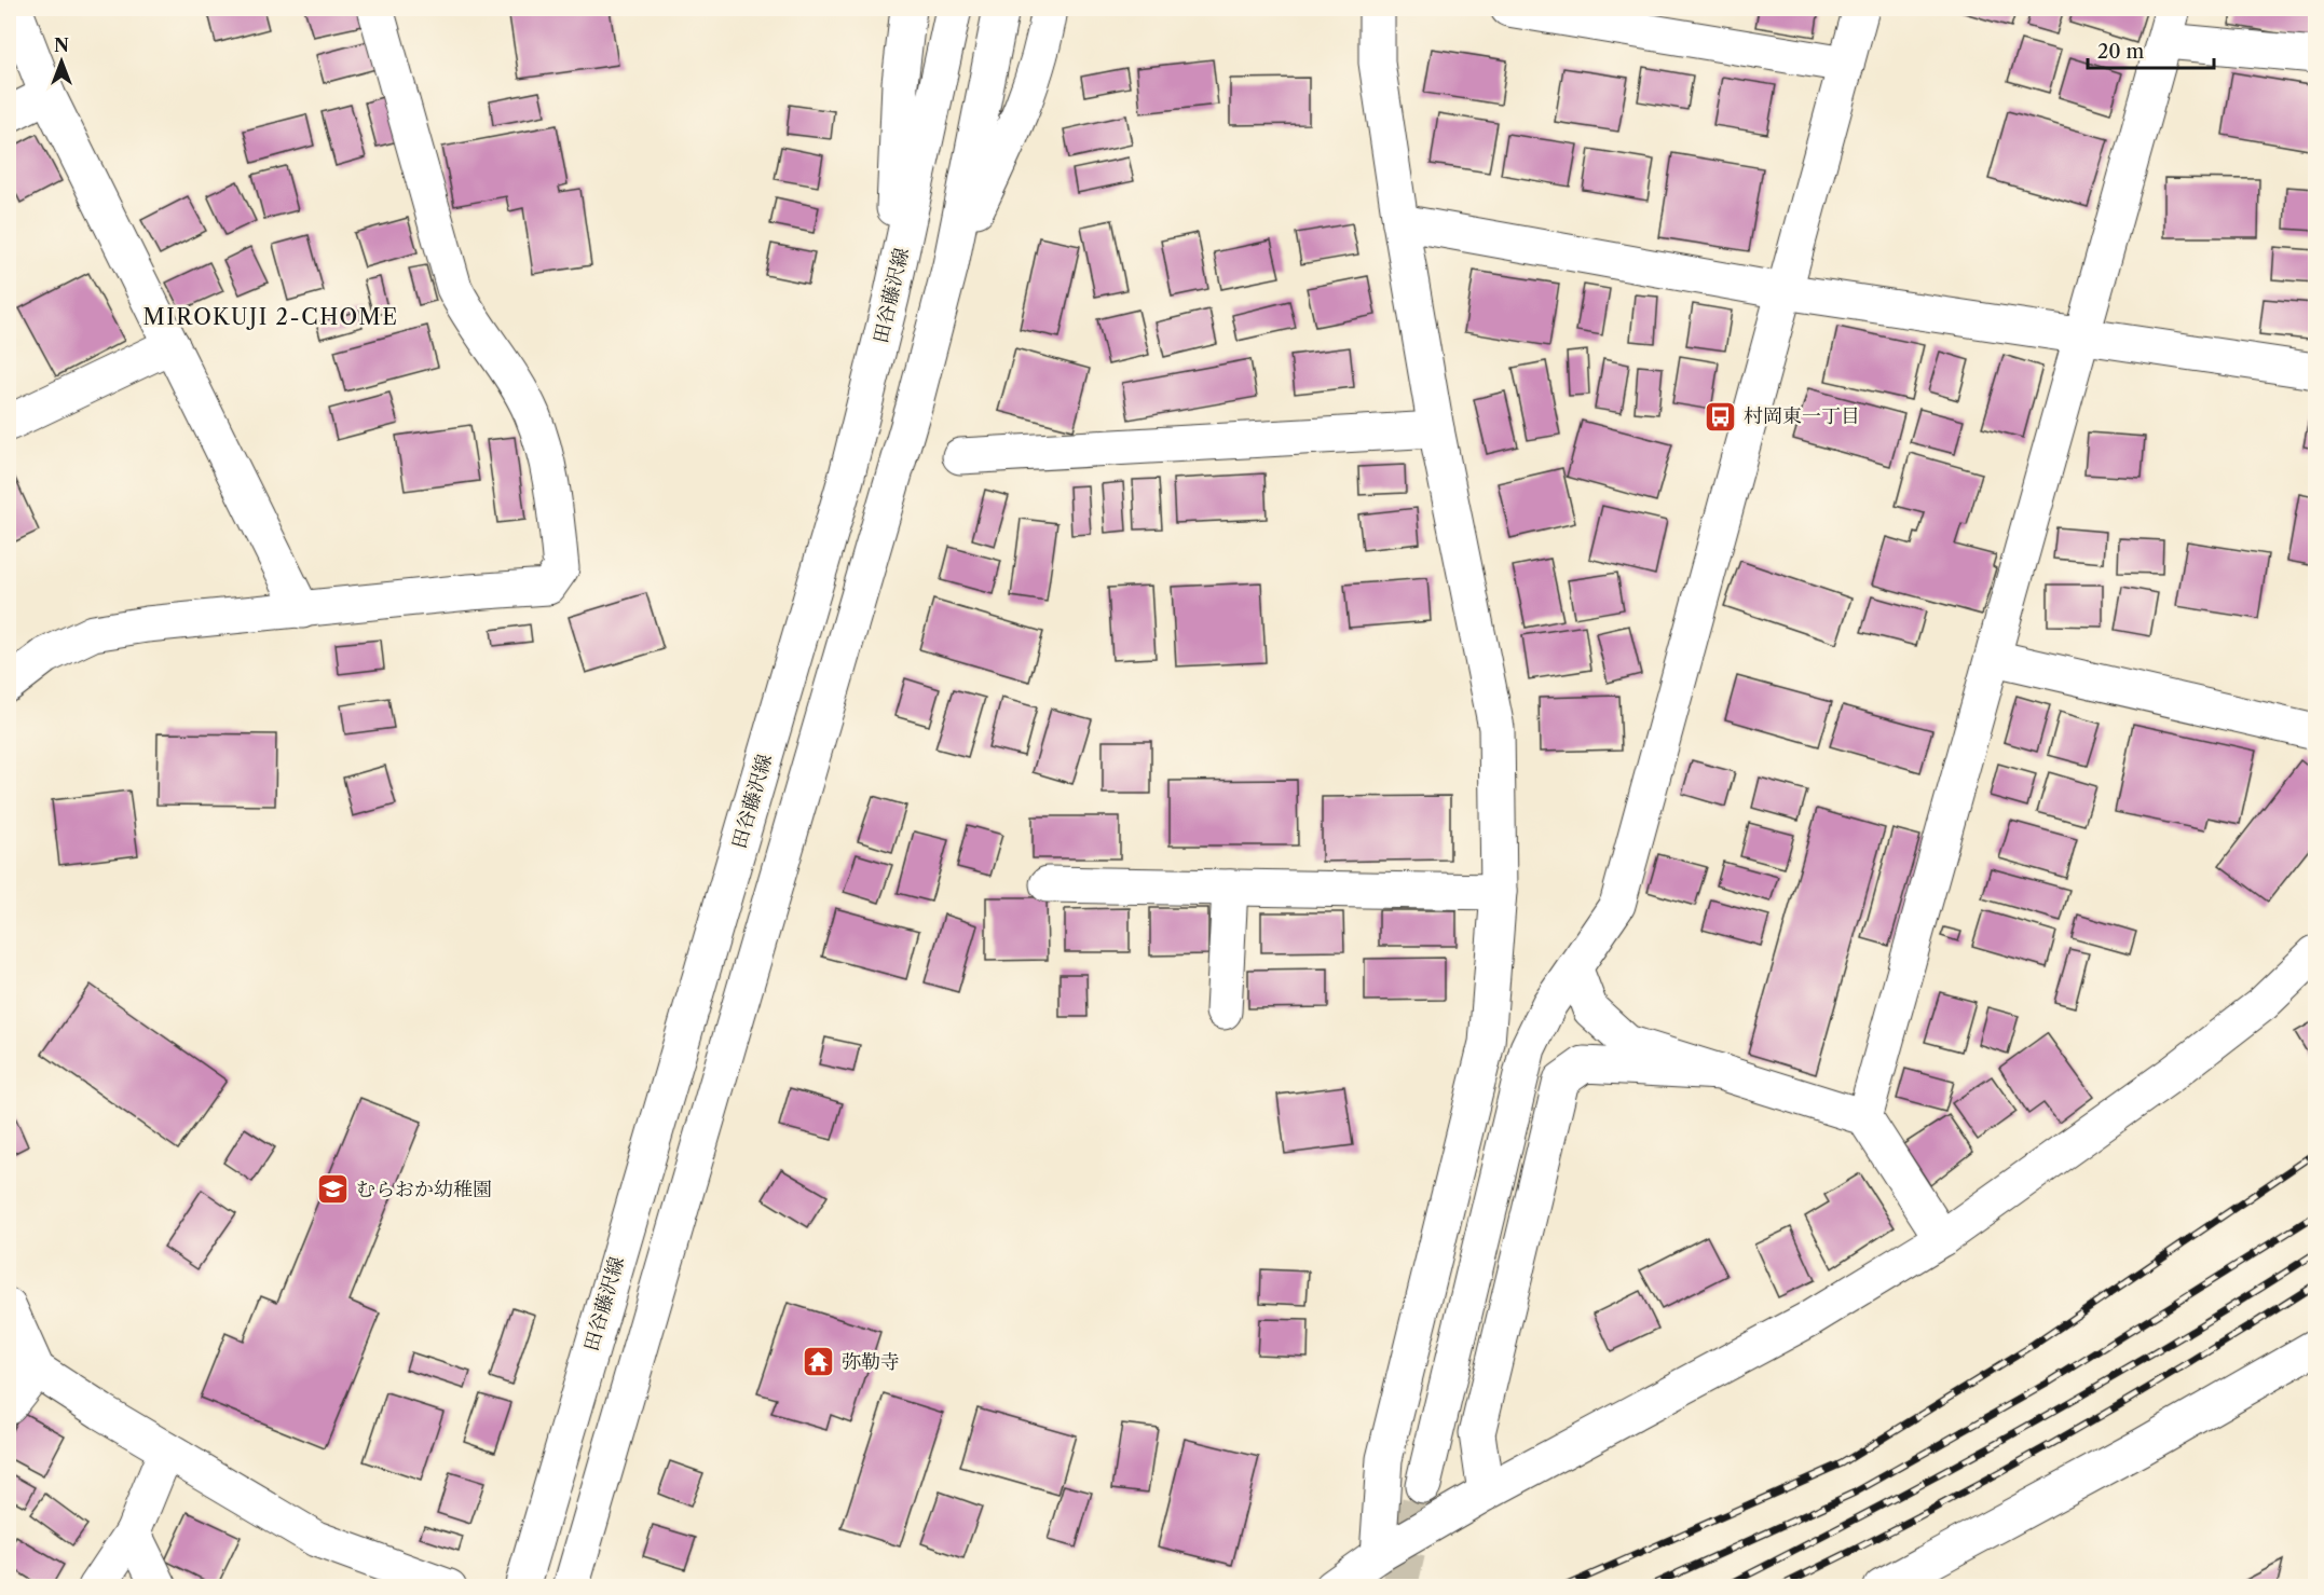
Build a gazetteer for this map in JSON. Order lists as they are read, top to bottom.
{
  "streets": {
    "street": ["田谷藤沢線"]
  },
  "districts": ["MIROKUJI 2-CHOME"],
  "places": {
    "bus stop": ["村岡東一丁目"],
    "school or university": ["むらおか幼稚園"],
    "temple": ["弥勒寺"]
  },
  "scale_bar": "20 m",
  "north": "top"
}
